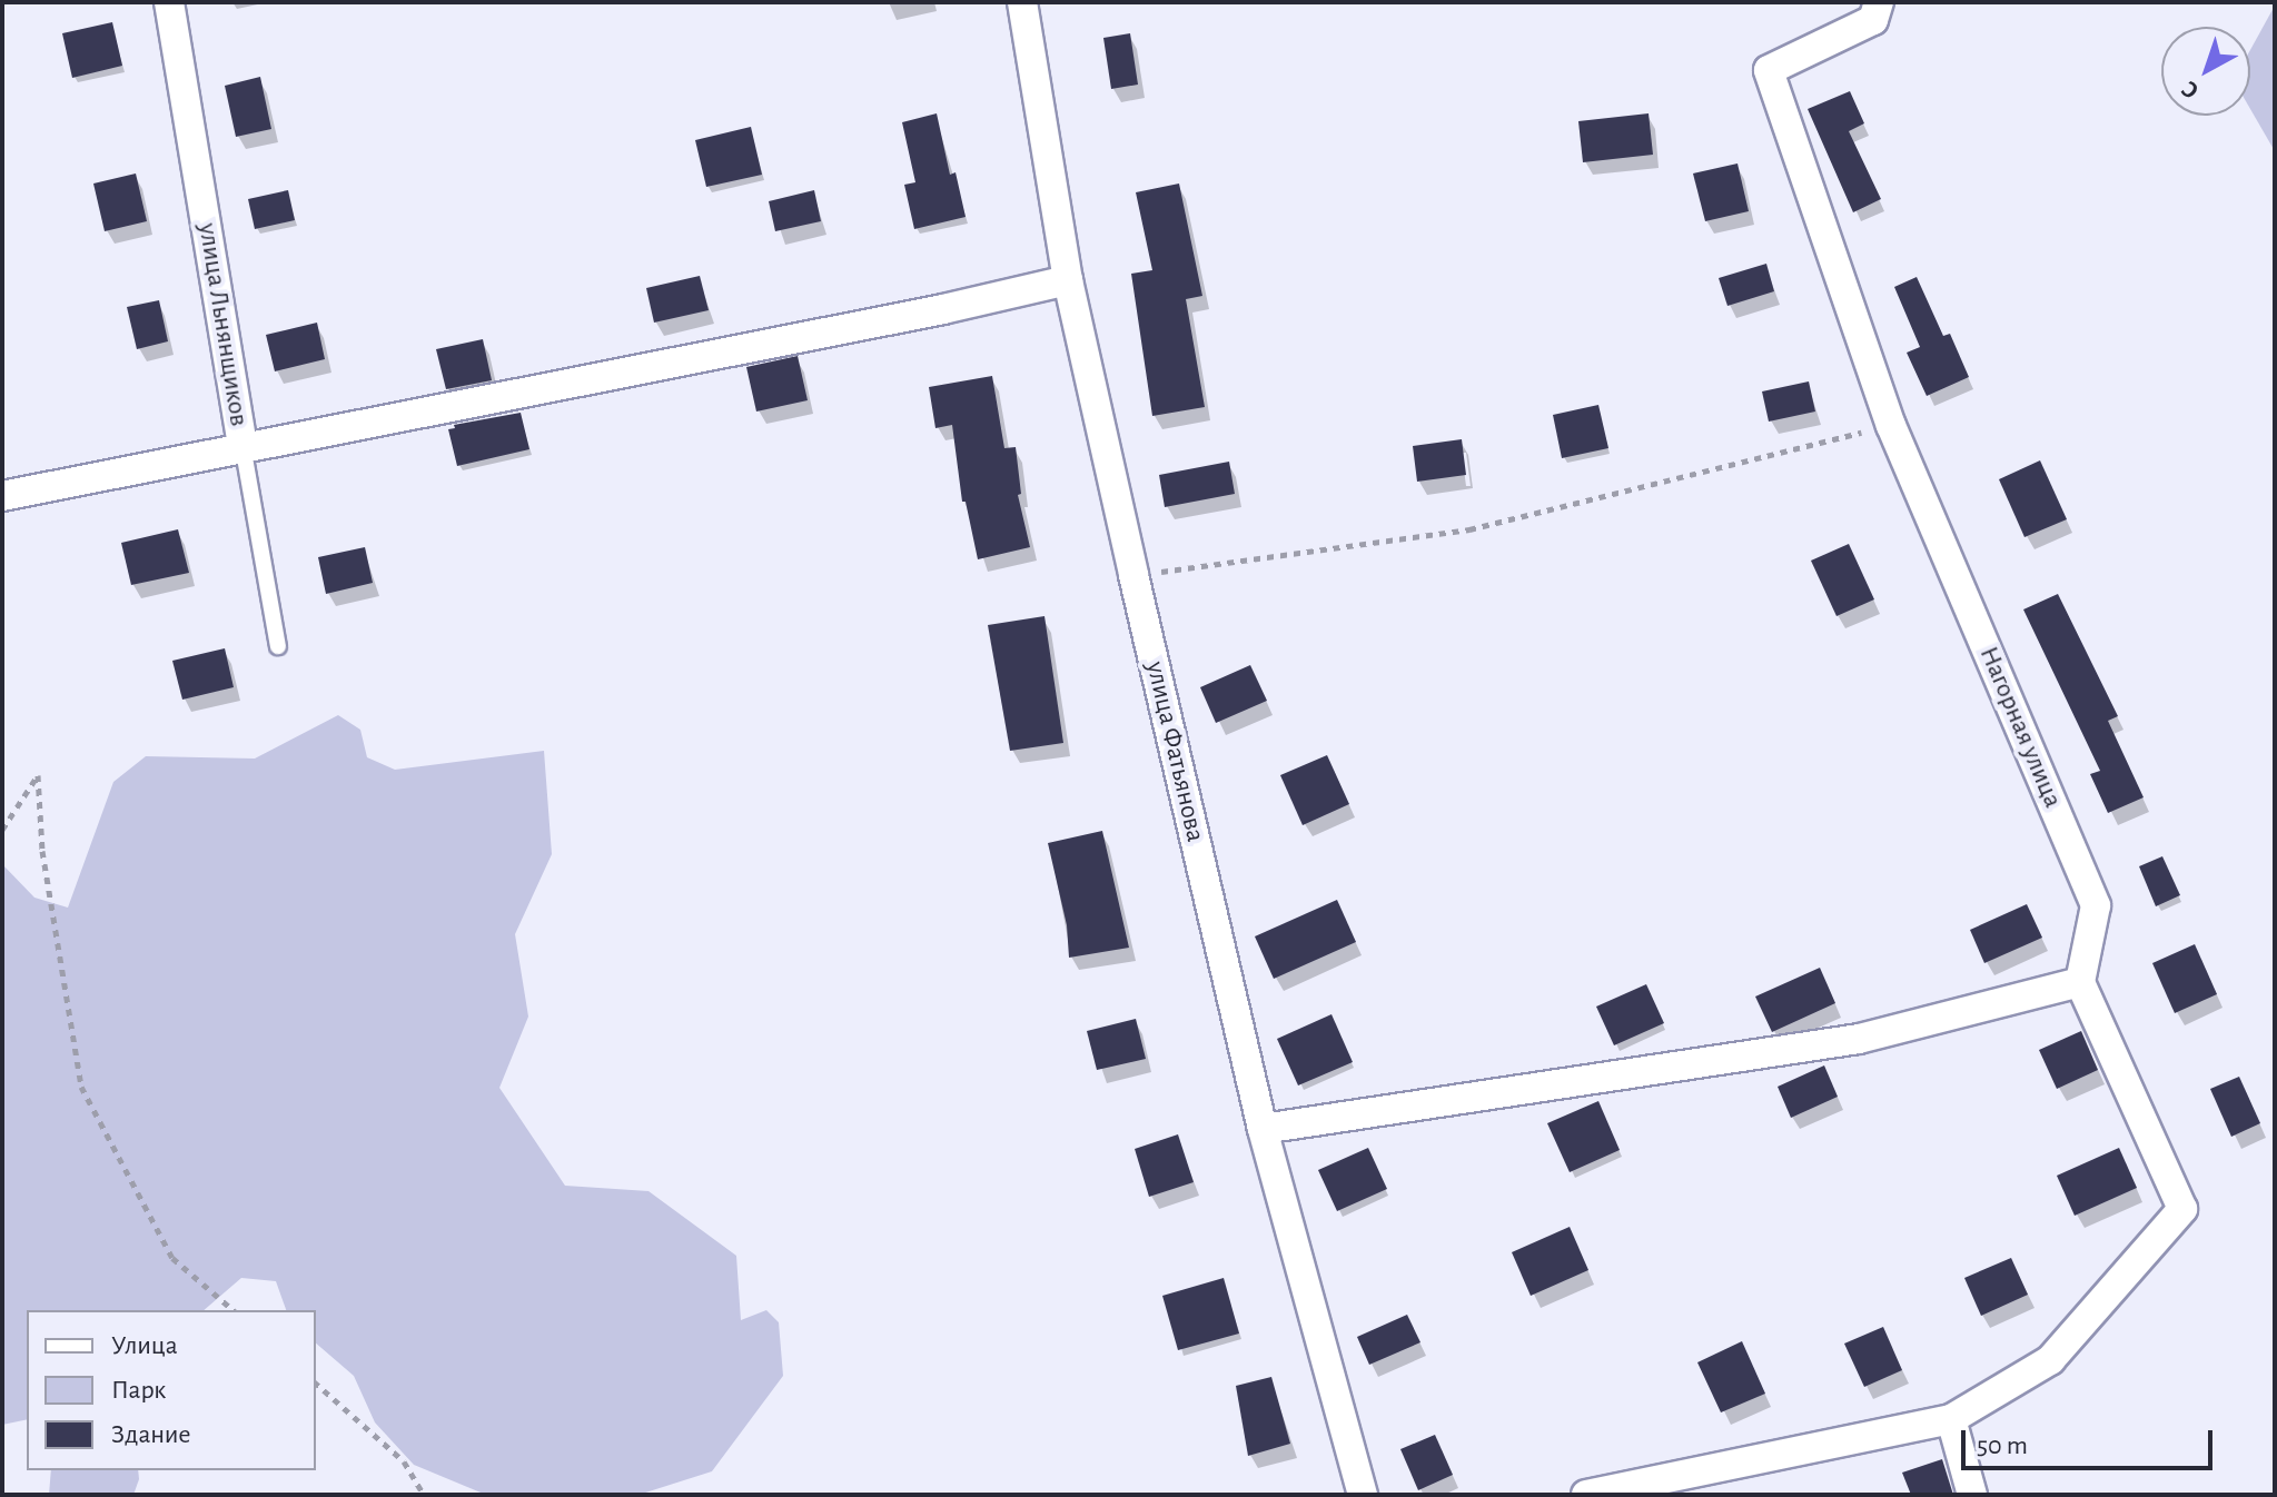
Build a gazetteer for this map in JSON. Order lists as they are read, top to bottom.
{
  "streets": {
    "street": ["улица Льнянщиков", "Нагорная улица", "улица Фатьянова"]
  },
  "legend": ["Улица", "Парк", "Здание"],
  "scale_bar": "50 m",
  "north": "bottom left"
}
